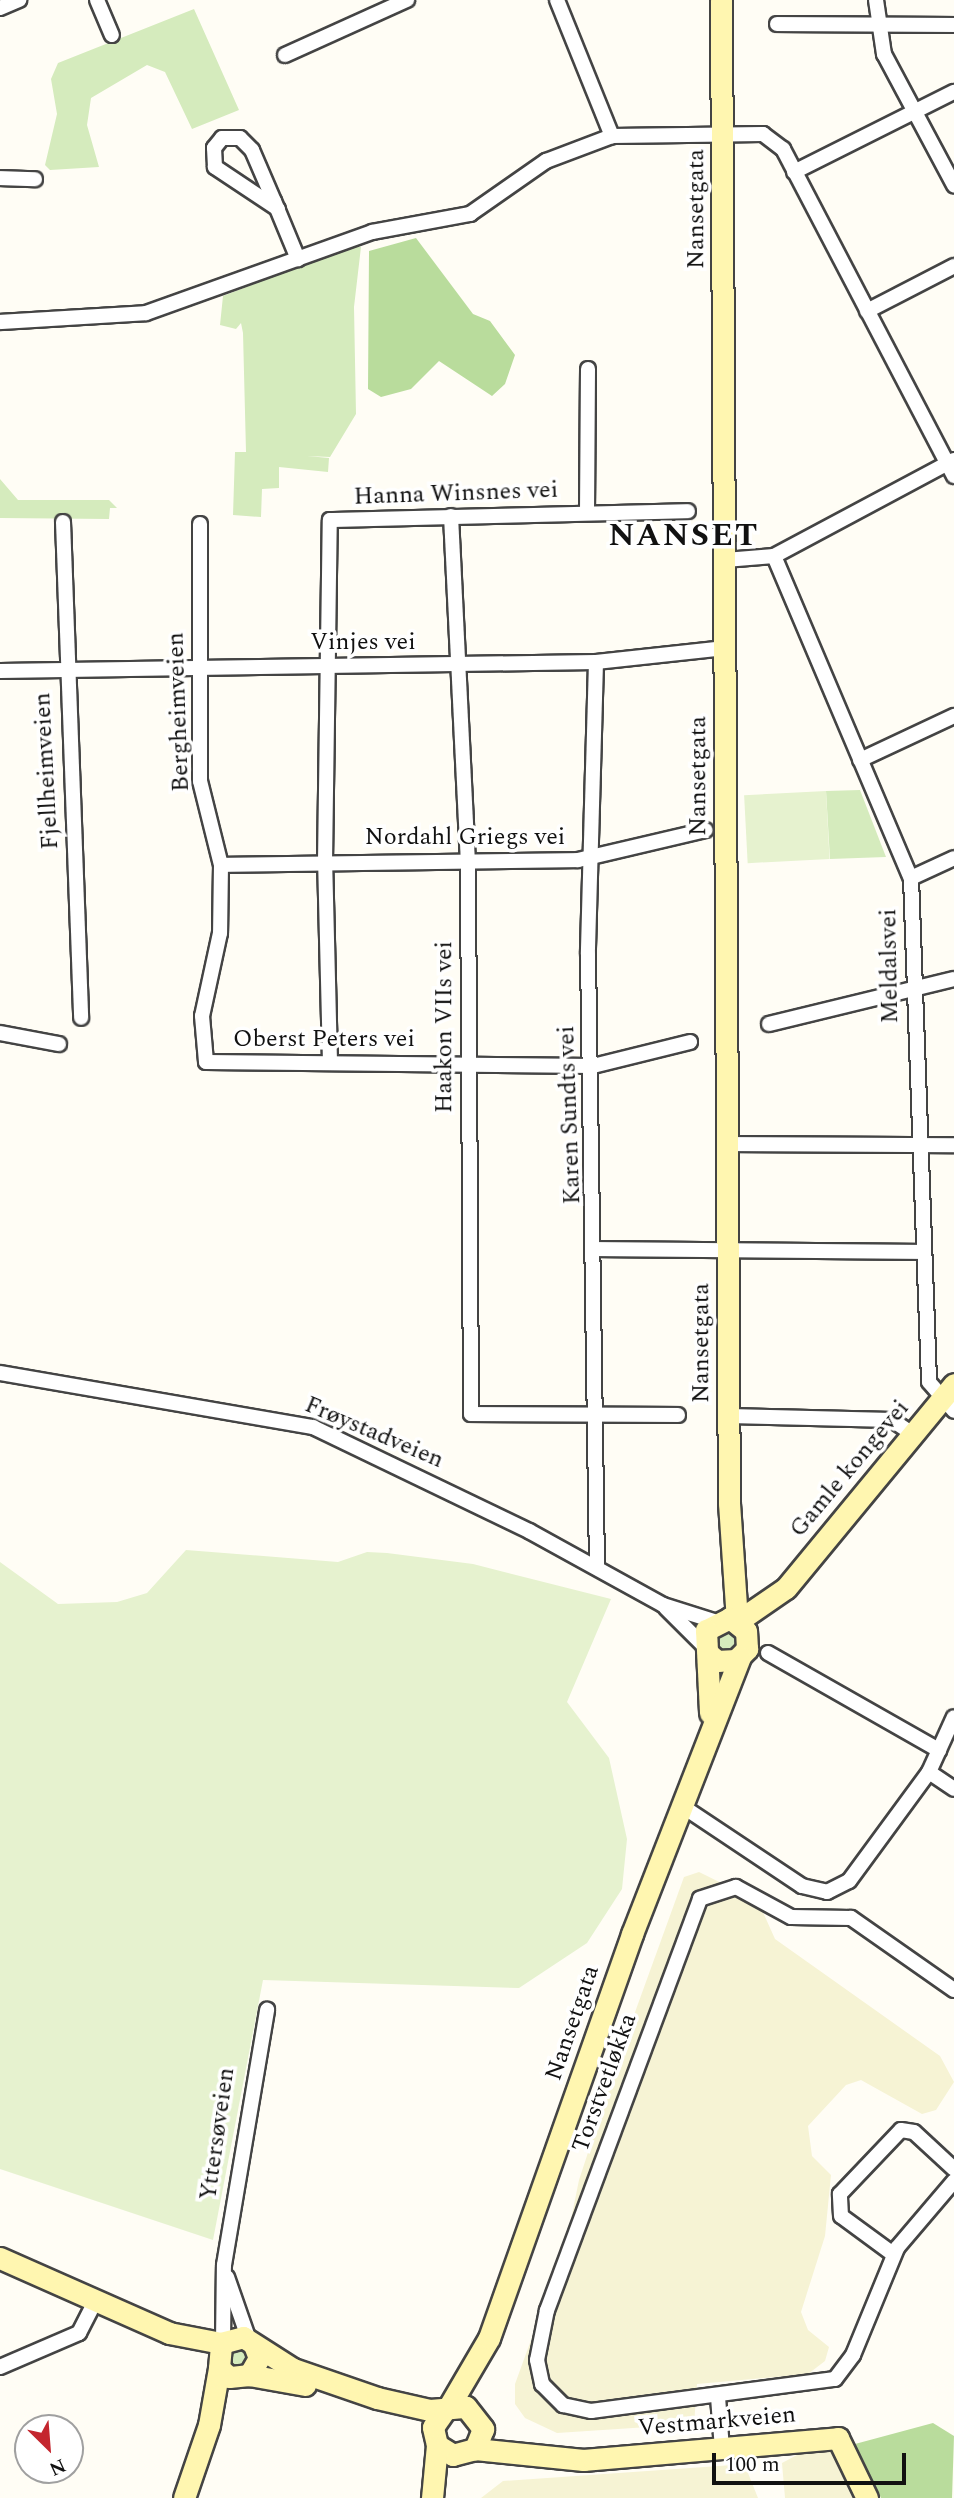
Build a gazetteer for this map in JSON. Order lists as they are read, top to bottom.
{
  "streets": {
    "main road": ["Nansetgata", "Gamle kongevei", "Vestmarkveien"],
    "street": [
      "Hanna Winsnes vei",
      "Vinjes vei",
      "Bergheimveien",
      "Fjellheimveien",
      "Nordahl Griegs vei",
      "Meldalsvei",
      "Haakon VIIs vei",
      "Oberst Peters vei",
      "Karen Sundts vei",
      "Frøystadveien",
      "Torstvetløkka",
      "Yttersøveien"
    ]
  },
  "crossings": [
    ["Nansetgata", "Vinjes vei"],
    ["Nansetgata", "Frøystadveien"],
    ["Nansetgata", "Gamle kongevei"],
    ["Nansetgata", "Vestmarkveien"],
    ["Hanna Winsnes vei", "Vinjes vei"],
    ["Hanna Winsnes vei", "Haakon VIIs vei"],
    ["Vinjes vei", "Bergheimveien"],
    ["Vinjes vei", "Fjellheimveien"],
    ["Vinjes vei", "Haakon VIIs vei"],
    ["Vinjes vei", "Karen Sundts vei"],
    ["Bergheimveien", "Nordahl Griegs vei"],
    ["Bergheimveien", "Oberst Peters vei"],
    ["Nordahl Griegs vei", "Haakon VIIs vei"],
    ["Nordahl Griegs vei", "Karen Sundts vei"],
    ["Meldalsvei", "Gamle kongevei"],
    ["Haakon VIIs vei", "Oberst Peters vei"],
    ["Haakon VIIs vei", "Karen Sundts vei"],
    ["Oberst Peters vei", "Karen Sundts vei"],
    ["Karen Sundts vei", "Frøystadveien"]
  ],
  "districts": ["NANSET"],
  "scale_bar": "100 m",
  "north": "bottom right"
}
